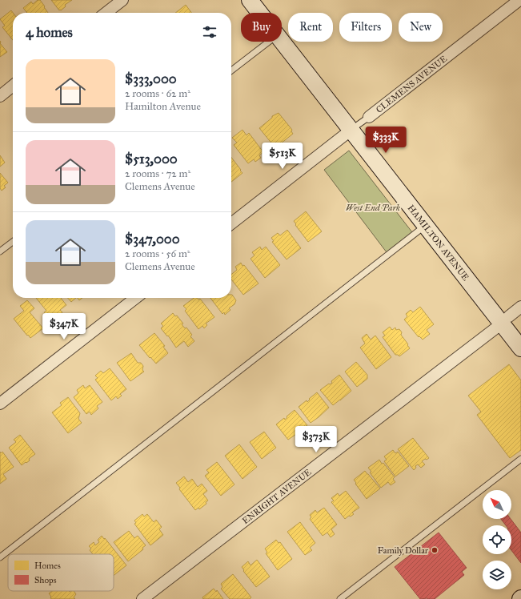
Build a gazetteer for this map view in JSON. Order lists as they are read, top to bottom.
{
  "streets": {
    "street": ["CLEMENS AVENUE", "HAMILTON AVENUE", "ENRIGHT AVENUE"]
  },
  "crossings": [
    ["CLEMENS AVENUE", "HAMILTON AVENUE"],
    ["HAMILTON AVENUE", "ENRIGHT AVENUE"]
  ],
  "parks": ["West End Park"],
  "places": ["Family Dollar"],
  "legend": ["Homes", "Shops"],
  "north": "top left",
  "page": {
    "chip": [
      "Buy",
      "Rent",
      "Filters",
      "New"
    ],
    "heading": "4 homes",
    "list": [
      {
        "name": "$333,000",
        "note": "2 rooms · 62 m² · Hamilton Avenue"
      },
      {
        "name": "$513,000",
        "note": "2 rooms · 72 m² · Clemens Avenue"
      },
      {
        "name": "$347,000",
        "note": "2 rooms · 56 m² · Clemens Avenue"
      }
    ],
    "price": [
      "$333K",
      "$513K",
      "$347K",
      "$373K"
    ]
  }
}
